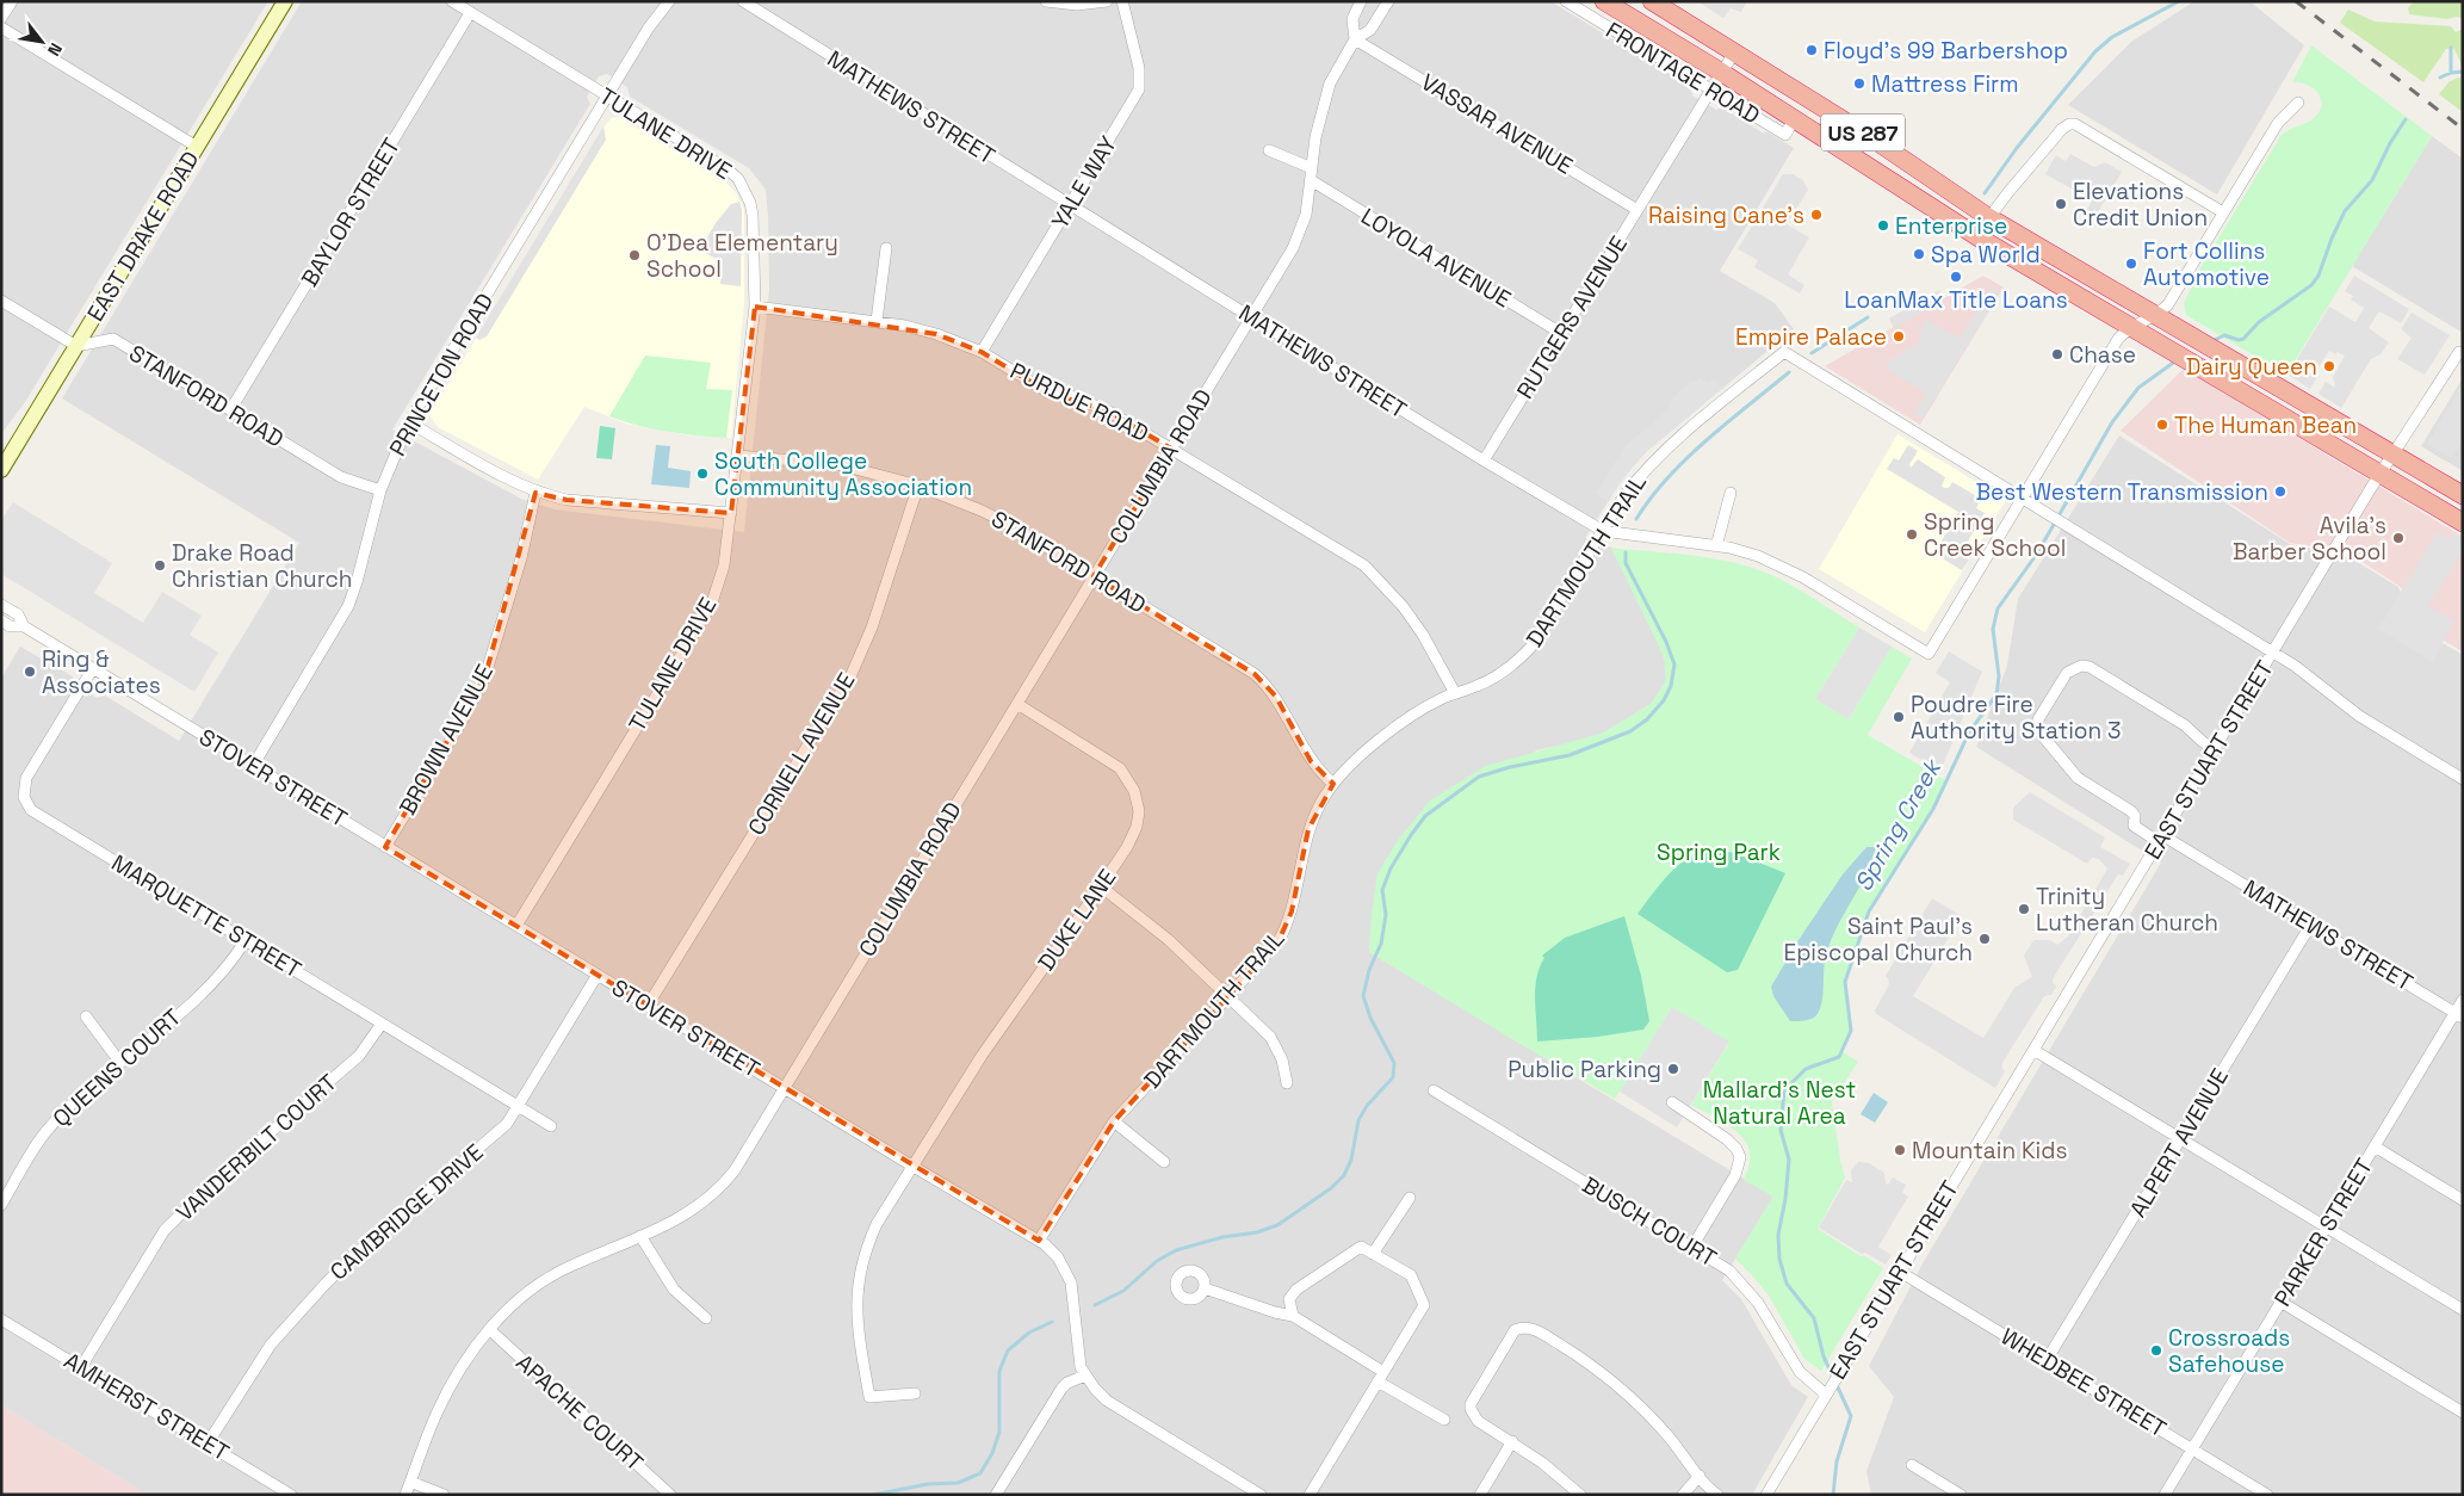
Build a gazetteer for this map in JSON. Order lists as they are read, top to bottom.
{
  "streets": {
    "highway": ["US 287"],
    "main road": ["EAST DRAKE ROAD"],
    "street": [
      "FRONTAGE ROAD",
      "MATHEWS STREET",
      "VASSAR AVENUE",
      "TULANE DRIVE",
      "YALE WAY",
      "BAYLOR STREET",
      "LOYOLA AVENUE",
      "RUTGERS AVENUE",
      "PRINCETON ROAD",
      "STANFORD ROAD",
      "PURDUE ROAD",
      "COLUMBIA ROAD",
      "DARTMOUTH TRAIL",
      "BROWN AVENUE",
      "CORNELL AVENUE",
      "EAST STUART STREET",
      "STOVER STREET",
      "MARQUETTE STREET",
      "DUKE LANE",
      "QUEENS COURT",
      "ALPERT AVENUE",
      "VANDERBILT COURT",
      "CAMBRIDGE DRIVE",
      "BUSCH COURT",
      "PARKER STREET",
      "WHEDBEE STREET",
      "AMHERST STREET",
      "APACHE COURT"
    ]
  },
  "crossings": [
    ["FRONTAGE ROAD", "US 287"],
    ["FRONTAGE ROAD", "RUTGERS AVENUE"],
    ["MATHEWS STREET", "YALE WAY"],
    ["MATHEWS STREET", "RUTGERS AVENUE"],
    ["MATHEWS STREET", "COLUMBIA ROAD"],
    ["MATHEWS STREET", "DARTMOUTH TRAIL"],
    ["MATHEWS STREET", "EAST STUART STREET"],
    ["MATHEWS STREET", "ALPERT AVENUE"],
    ["MATHEWS STREET", "PARKER STREET"],
    ["VASSAR AVENUE", "RUTGERS AVENUE"],
    ["VASSAR AVENUE", "COLUMBIA ROAD"],
    ["US 287", "RUTGERS AVENUE"],
    ["US 287", "EAST STUART STREET"],
    ["TULANE DRIVE", "BAYLOR STREET"],
    ["TULANE DRIVE", "PRINCETON ROAD"],
    ["TULANE DRIVE", "STANFORD ROAD"],
    ["TULANE DRIVE", "PURDUE ROAD"],
    ["TULANE DRIVE", "STOVER STREET"],
    ["YALE WAY", "PURDUE ROAD"],
    ["BAYLOR STREET", "STANFORD ROAD"],
    ["EAST DRAKE ROAD", "STANFORD ROAD"],
    ["LOYOLA AVENUE", "RUTGERS AVENUE"],
    ["LOYOLA AVENUE", "COLUMBIA ROAD"],
    ["PRINCETON ROAD", "STANFORD ROAD"],
    ["PRINCETON ROAD", "STOVER STREET"],
    ["STANFORD ROAD", "COLUMBIA ROAD"],
    ["STANFORD ROAD", "DARTMOUTH TRAIL"],
    ["STANFORD ROAD", "CORNELL AVENUE"],
    ["PURDUE ROAD", "COLUMBIA ROAD"],
    ["PURDUE ROAD", "DARTMOUTH TRAIL"],
    ["COLUMBIA ROAD", "STOVER STREET"],
    ["COLUMBIA ROAD", "DUKE LANE"],
    ["COLUMBIA ROAD", "APACHE COURT"],
    ["DARTMOUTH TRAIL", "STOVER STREET"],
    ["BROWN AVENUE", "STOVER STREET"],
    ["CORNELL AVENUE", "STOVER STREET"],
    ["EAST STUART STREET", "BUSCH COURT"],
    ["EAST STUART STREET", "WHEDBEE STREET"],
    ["STOVER STREET", "MARQUETTE STREET"],
    ["STOVER STREET", "DUKE LANE"],
    ["STOVER STREET", "CAMBRIDGE DRIVE"],
    ["MARQUETTE STREET", "QUEENS COURT"],
    ["MARQUETTE STREET", "VANDERBILT COURT"],
    ["MARQUETTE STREET", "CAMBRIDGE DRIVE"],
    ["ALPERT AVENUE", "WHEDBEE STREET"],
    ["VANDERBILT COURT", "AMHERST STREET"],
    ["CAMBRIDGE DRIVE", "AMHERST STREET"],
    ["PARKER STREET", "WHEDBEE STREET"]
  ],
  "water": ["Spring Creek"],
  "parks": ["Spring Park", "Mallard's Nest Natural Area"],
  "places": [
    "Floyd's 99 Barbershop",
    "Mattress Firm",
    "Elevations Credit Union",
    "Raising Cane's",
    "Enterprise",
    "Spa World",
    "O'Dea Elementary School",
    "Fort Collins Automotive",
    "LoanMax Title Loans",
    "Empire Palace",
    "Chase",
    "Dairy Queen",
    "The Human Bean",
    "South College Community Association",
    "Best Western Transmission",
    "Spring Creek School",
    "Avila's Barber School",
    "Drake Road Christian Church",
    "Ring & Associates",
    "Poudre Fire Authority Station 3",
    "Trinity Lutheran Church",
    "Saint Paul's Episcopal Church",
    "Public Parking",
    "Mountain Kids",
    "Crossroads Safehouse"
  ],
  "north": "bottom right"
}
